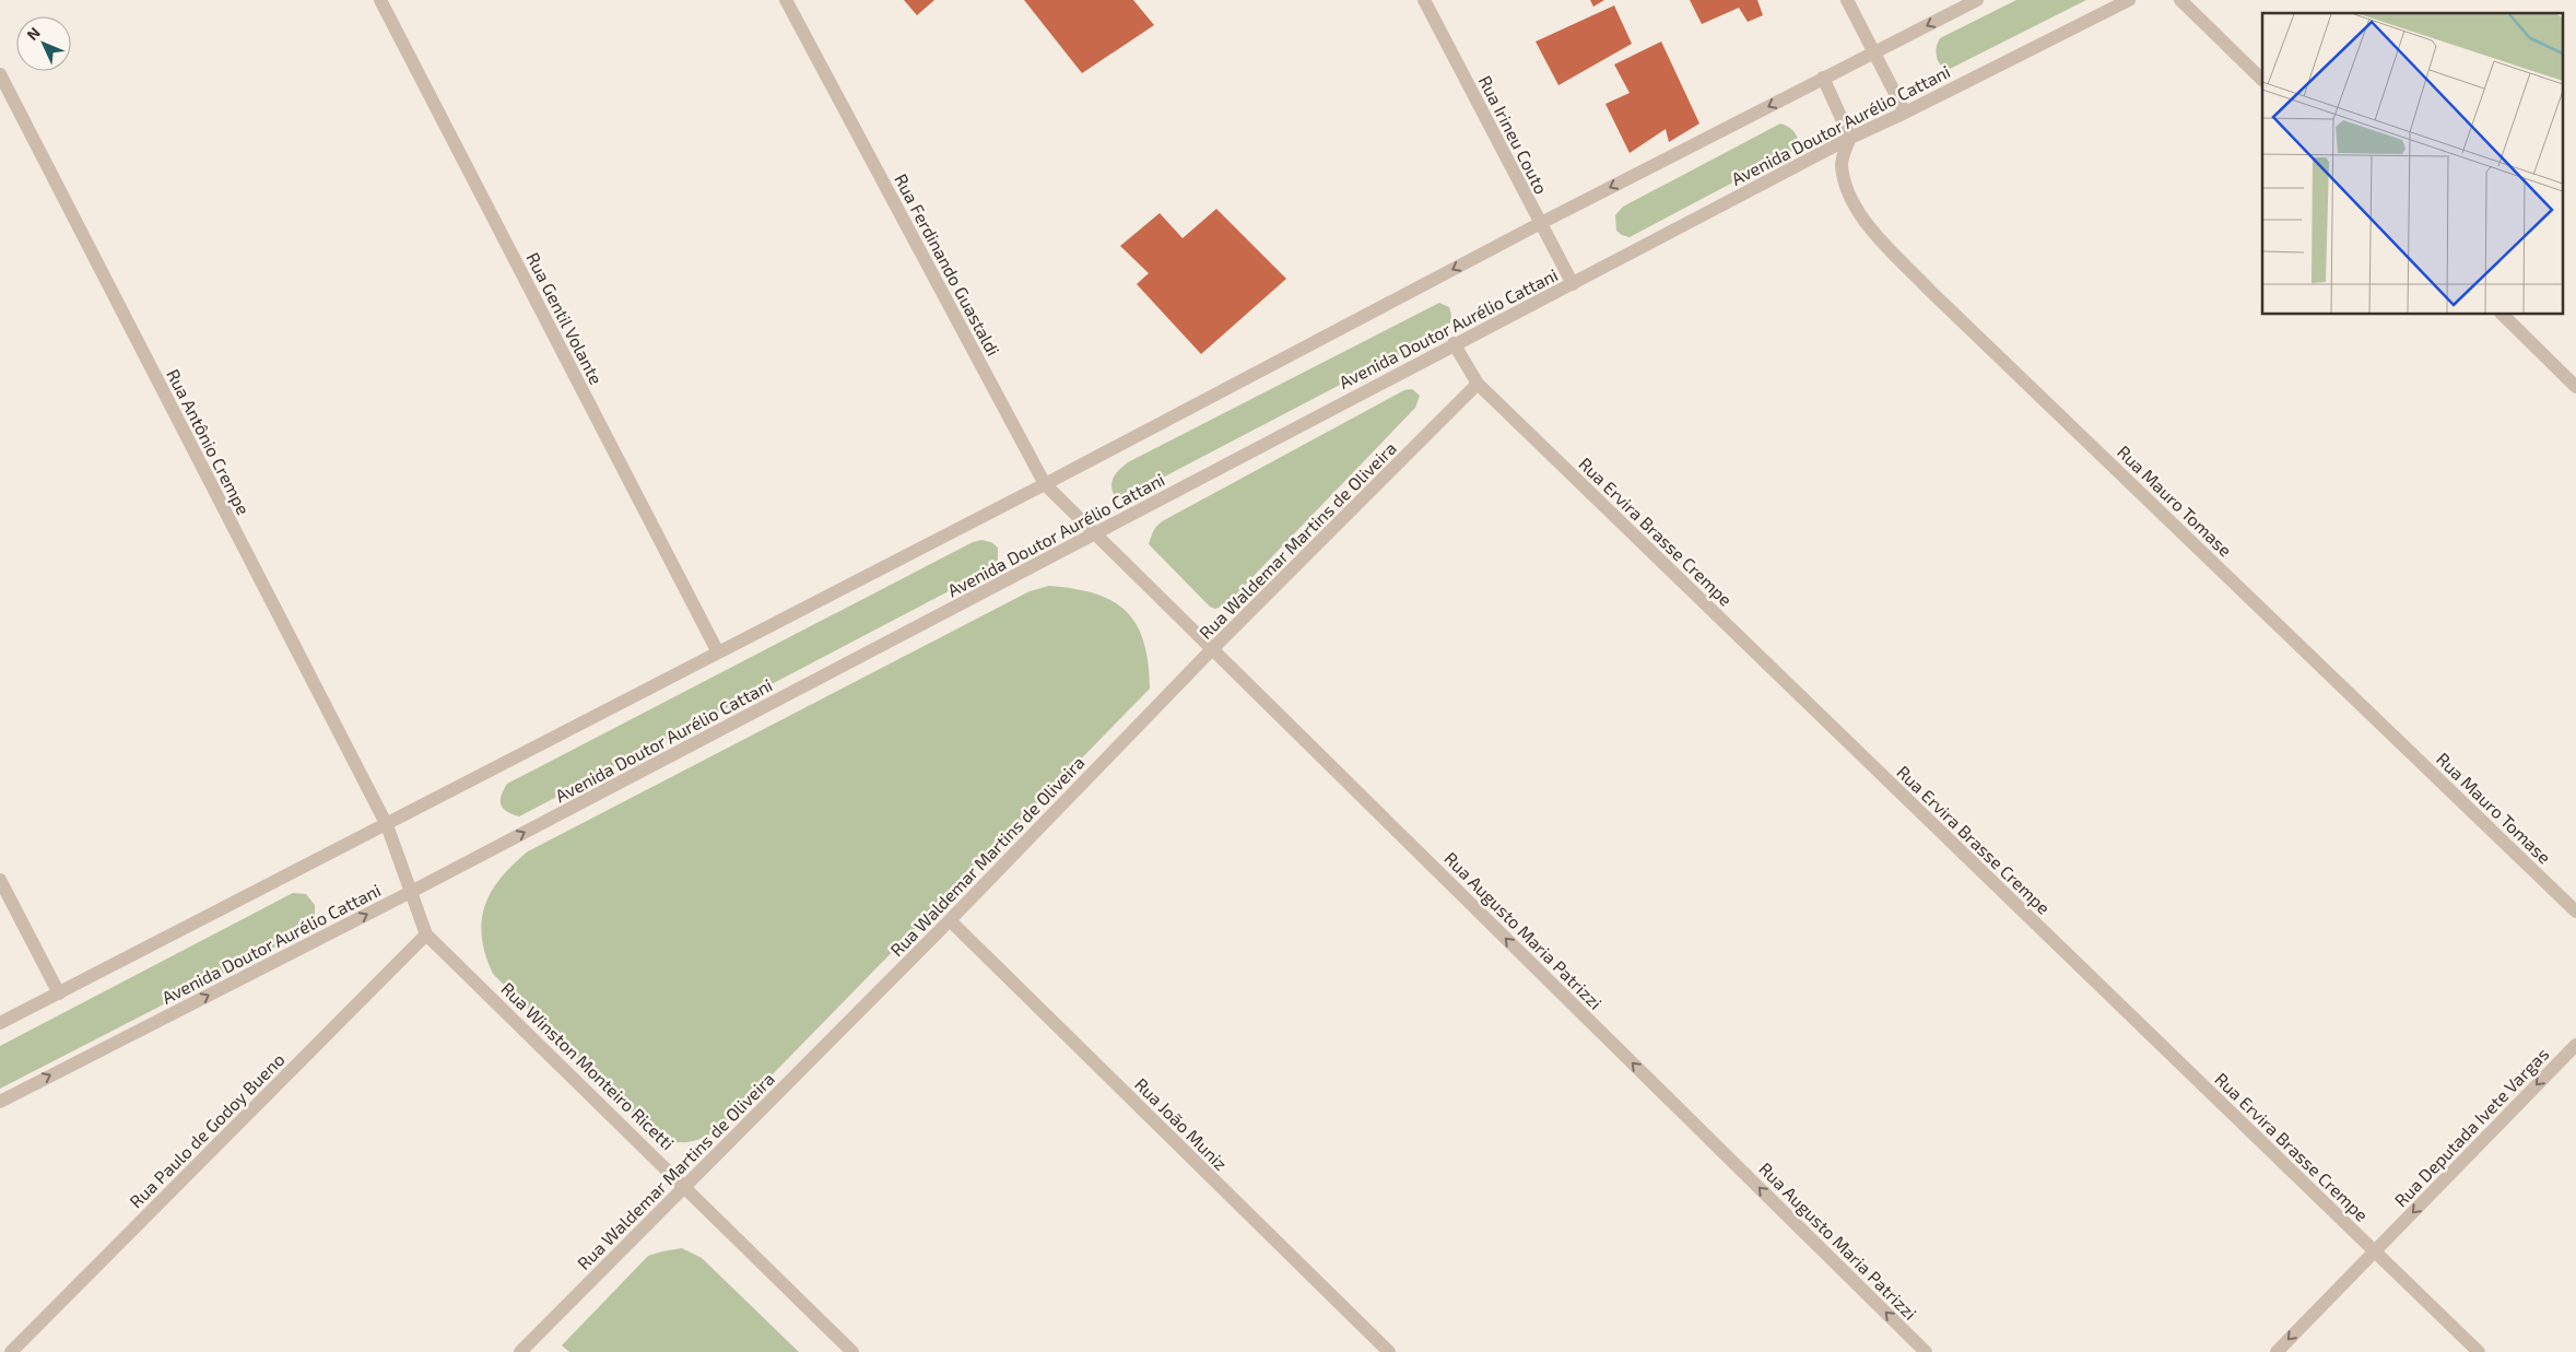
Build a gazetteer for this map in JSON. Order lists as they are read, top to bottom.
{
  "streets": {
    "street": [
      "Avenida Doutor Aurélio Cattani",
      "Rua Irineu Couto",
      "Rua Ferdinando Guastaldi",
      "Rua Gentil Volante",
      "Rua Antônio Crempe",
      "Rua Mauro Tomase",
      "Rua Ervira Brasse Crempe",
      "Rua Waldemar Martins de Oliveira",
      "Rua Augusto Maria Patrizzi",
      "Rua Winston Monteiro Ricetti",
      "Rua João Muniz",
      "Rua Deputada Ivete Vargas",
      "Rua Paulo de Godoy Bueno"
    ]
  },
  "crossings": [
    ["Avenida Doutor Aurélio Cattani", "Rua Irineu Couto"],
    ["Avenida Doutor Aurélio Cattani", "Rua Ferdinando Guastaldi"],
    ["Avenida Doutor Aurélio Cattani", "Rua Mauro Tomase"],
    ["Avenida Doutor Aurélio Cattani", "Rua Ervira Brasse Crempe"],
    ["Avenida Doutor Aurélio Cattani", "Rua Augusto Maria Patrizzi"],
    ["Avenida Doutor Aurélio Cattani", "Rua Winston Monteiro Ricetti"],
    ["Rua Ferdinando Guastaldi", "Rua Augusto Maria Patrizzi"],
    ["Rua Antônio Crempe", "Rua Winston Monteiro Ricetti"],
    ["Rua Ervira Brasse Crempe", "Rua Waldemar Martins de Oliveira"],
    ["Rua Ervira Brasse Crempe", "Rua Deputada Ivete Vargas"],
    ["Rua Waldemar Martins de Oliveira", "Rua Augusto Maria Patrizzi"],
    ["Rua Waldemar Martins de Oliveira", "Rua Winston Monteiro Ricetti"],
    ["Rua Waldemar Martins de Oliveira", "Rua João Muniz"],
    ["Rua Winston Monteiro Ricetti", "Rua Paulo de Godoy Bueno"]
  ],
  "one_way": ["Rua Augusto Maria Patrizzi", "Rua Deputada Ivete Vargas"],
  "north": "top left"
}
